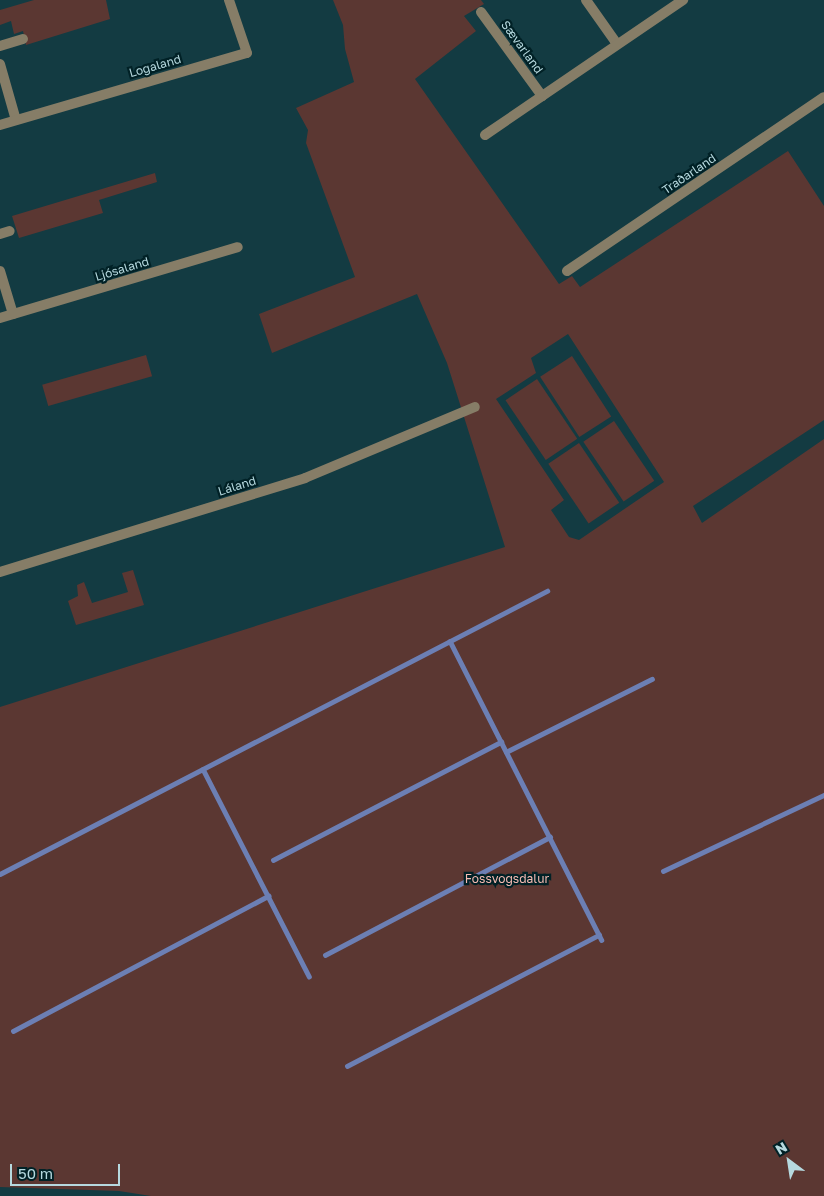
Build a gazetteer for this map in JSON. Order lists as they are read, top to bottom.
{
  "streets": {
    "street": [
      "Sævarland",
      "Logaland",
      "Traðarland",
      "Ljósaland",
      "Láland"
    ]
  },
  "parks": ["Fossvogsdalur"],
  "scale_bar": "50 m",
  "north": "top left"
}
